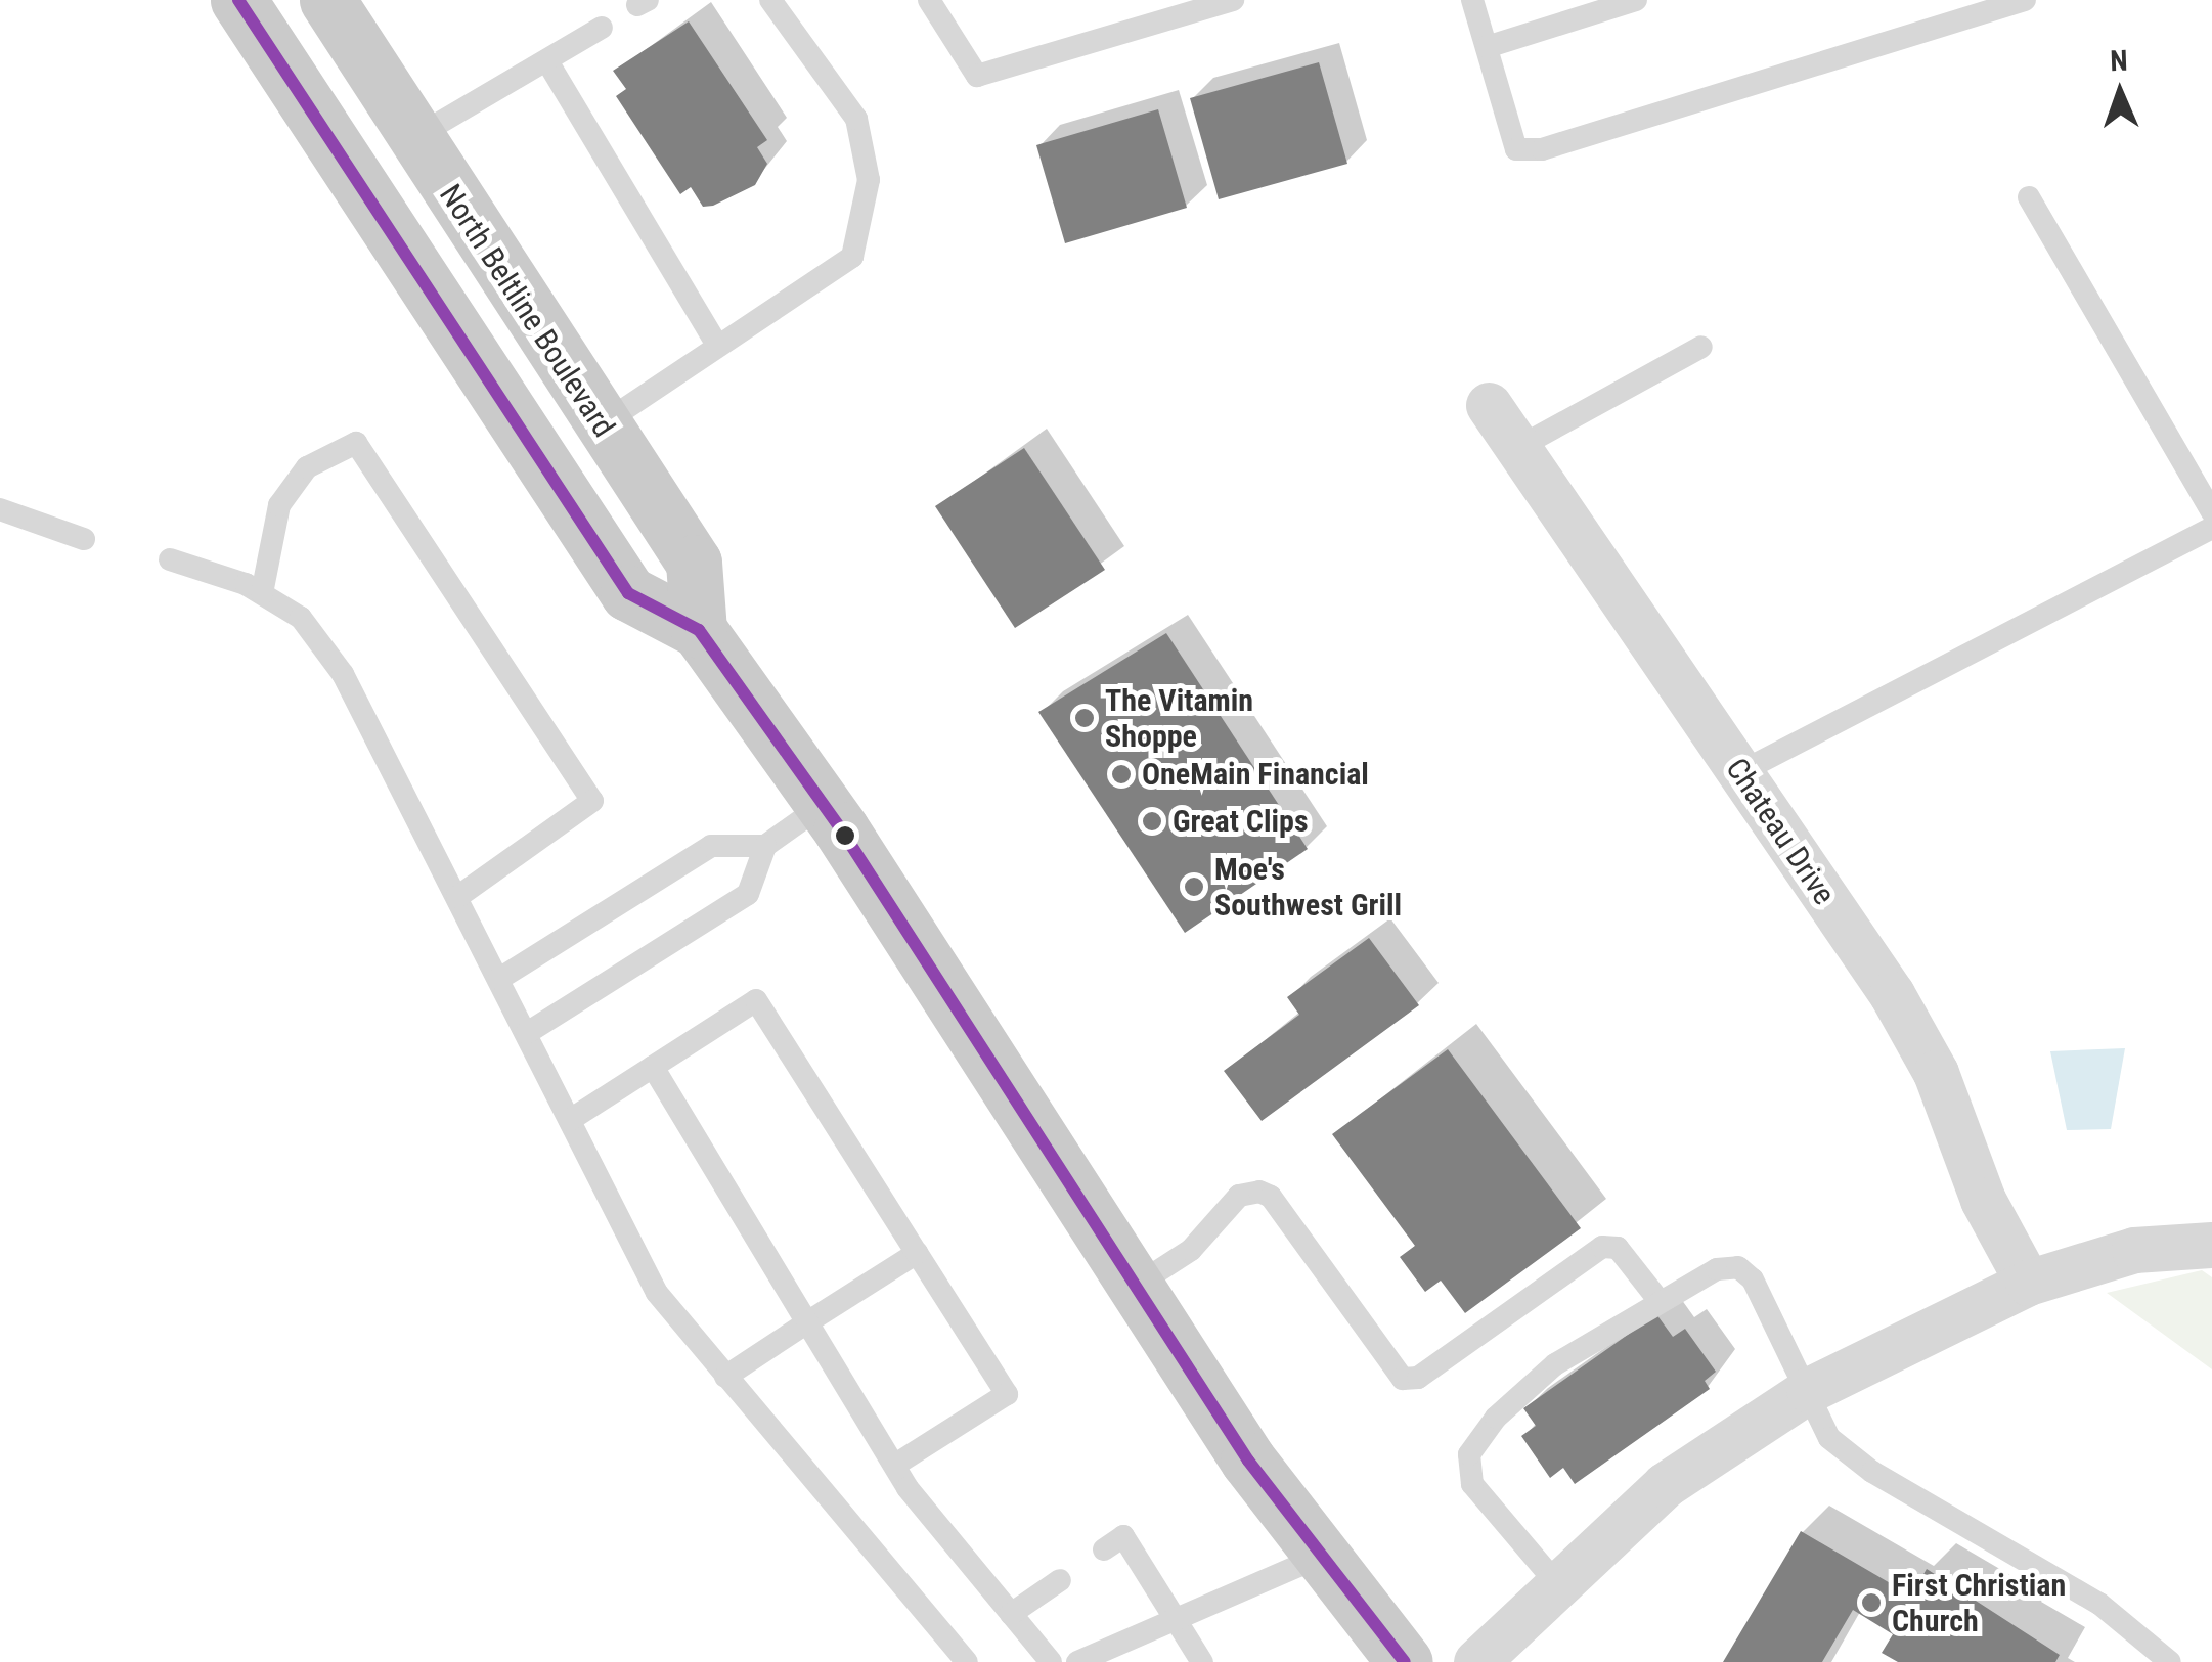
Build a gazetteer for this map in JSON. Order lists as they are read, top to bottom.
{
  "streets": {
    "main road": ["North Beltline Boulevard"],
    "street": ["Chateau Drive"]
  },
  "places": [
    "The Vitamin Shoppe",
    "OneMain Financial",
    "Great Clips",
    "Moe's Southwest Grill",
    "First Christian Church"
  ],
  "north": "top"
}
